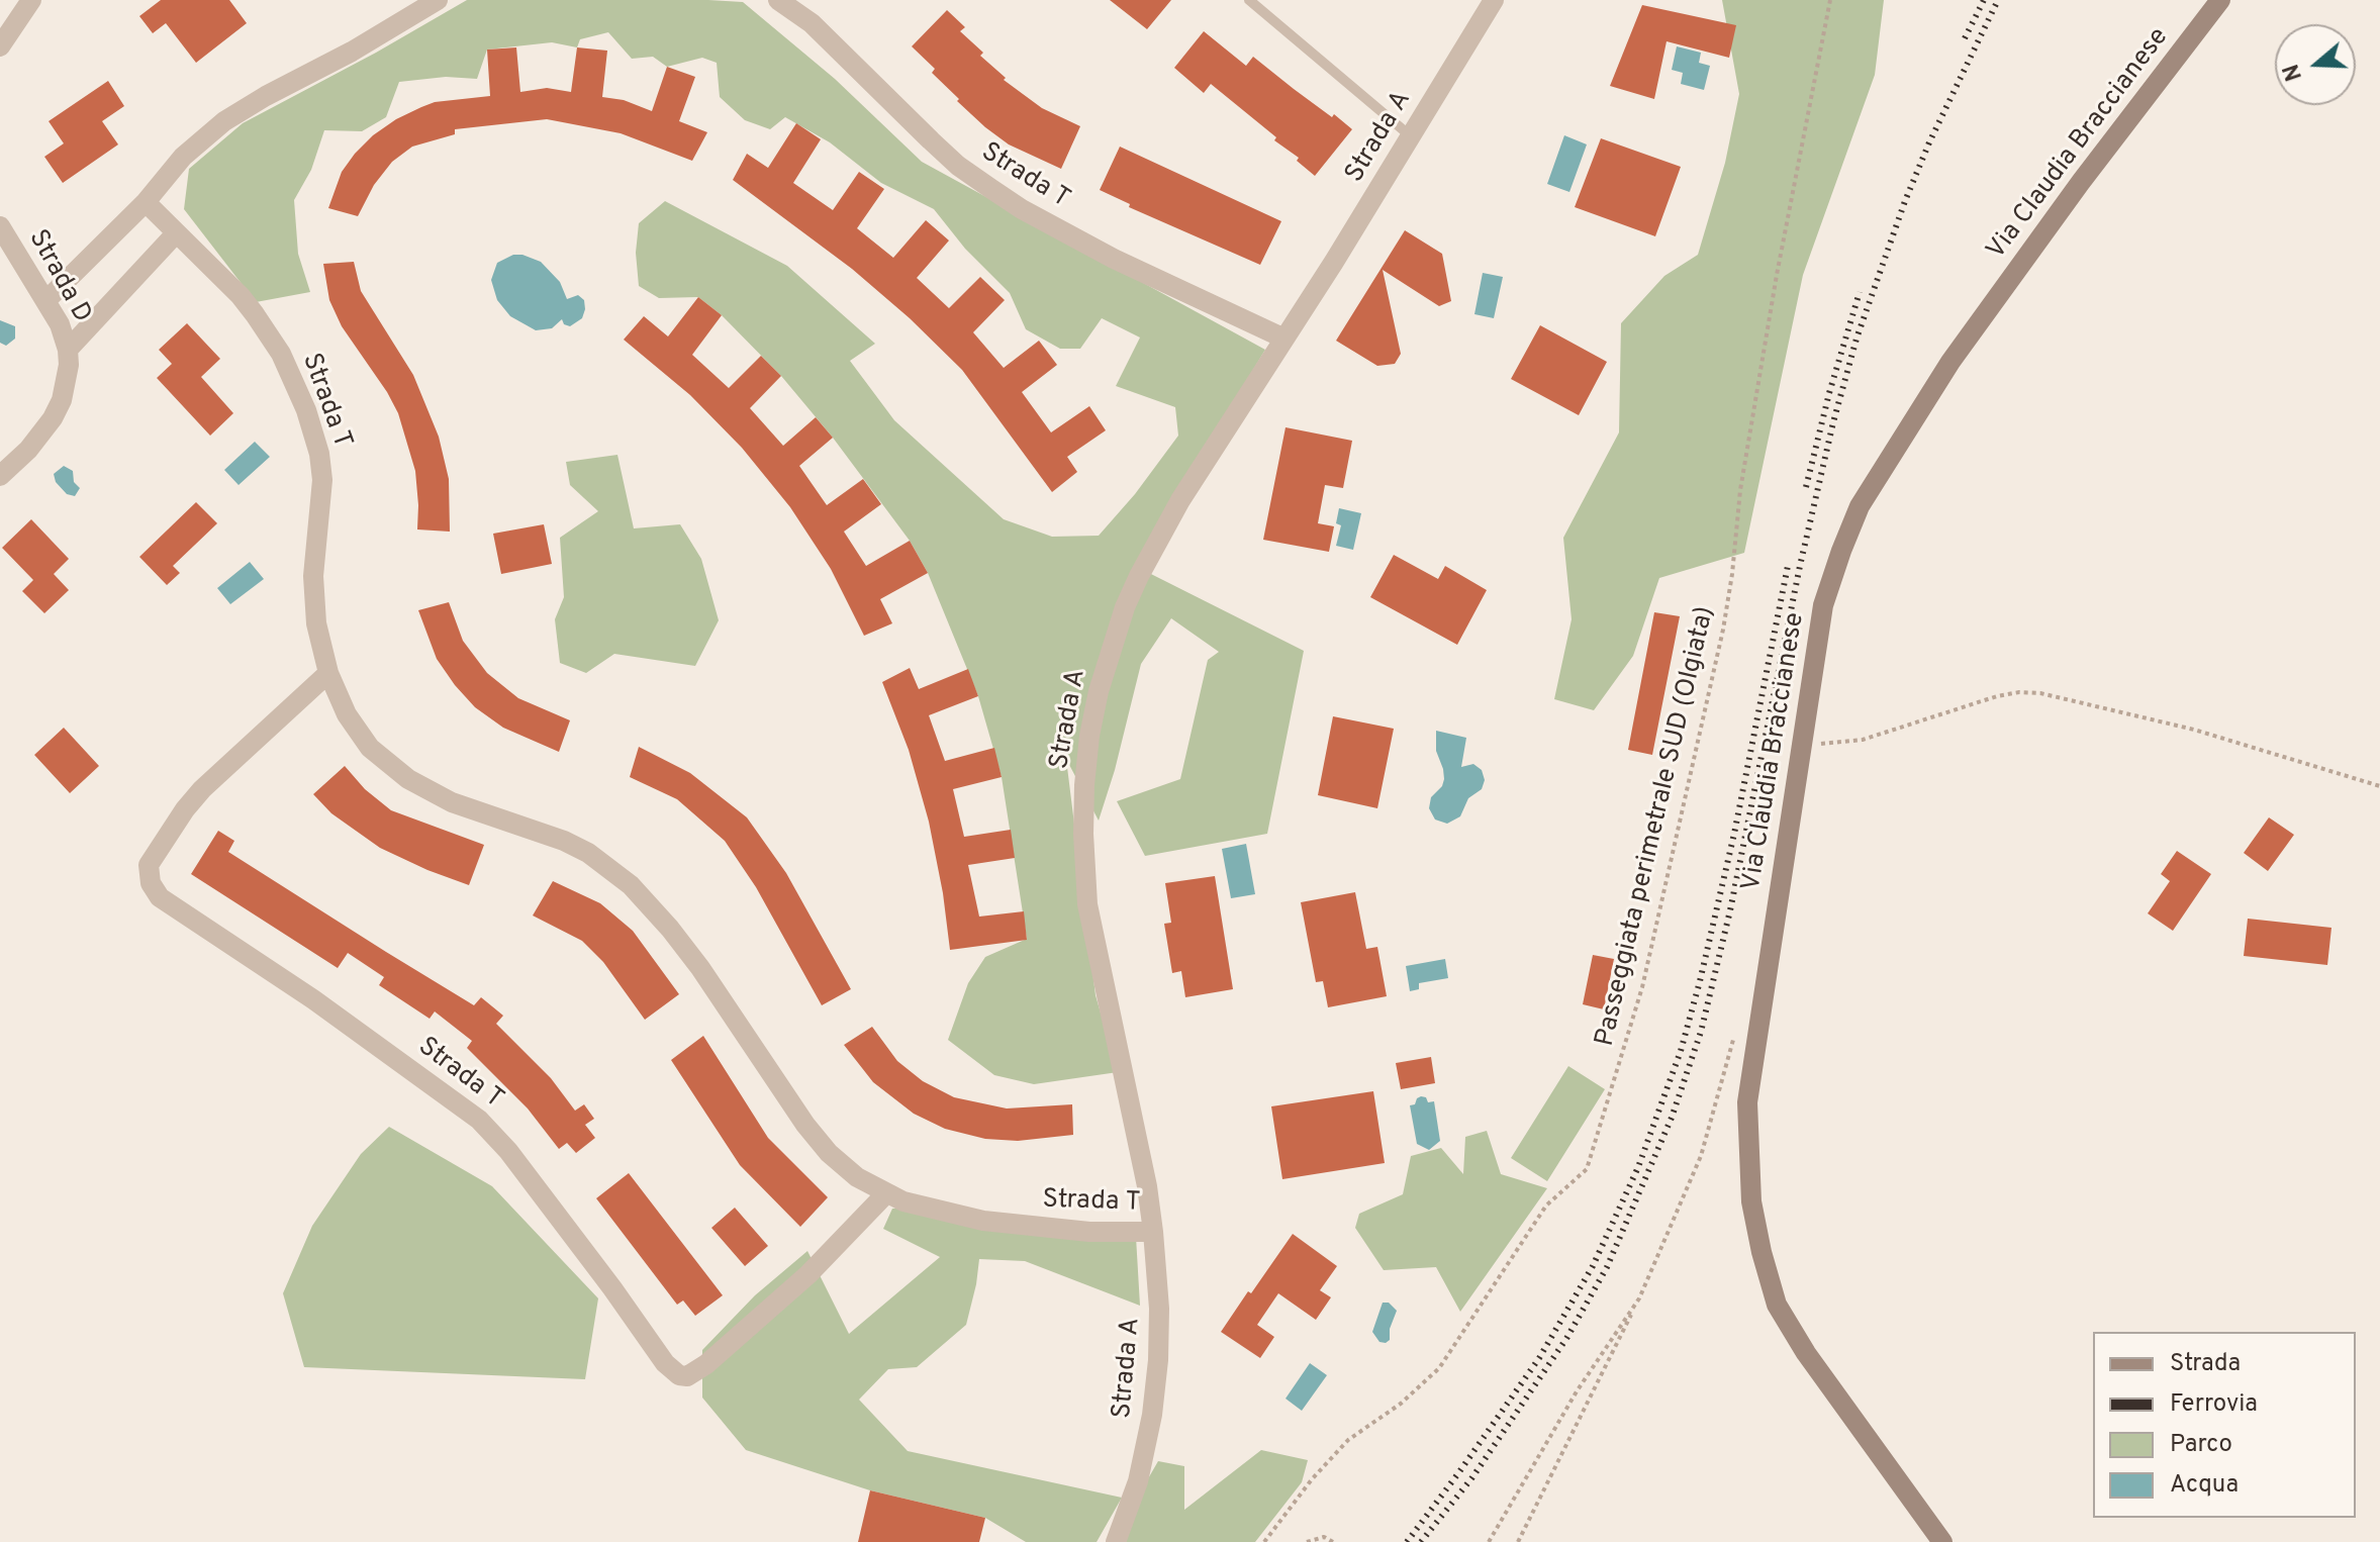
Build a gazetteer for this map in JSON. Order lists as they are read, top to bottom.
{
  "streets": {
    "main road": ["Via Claudia Braccianese"],
    "street": ["Strada A", "Strada T", "Strada D"],
    "path": ["Passeggiata perimetrale SUD (Olgiata)"]
  },
  "crossings": [
    ["Strada A", "Strada T"]
  ],
  "legend": [
    "Strada",
    "Ferrovia",
    "Parco",
    "Acqua"
  ],
  "north": "left"
}
